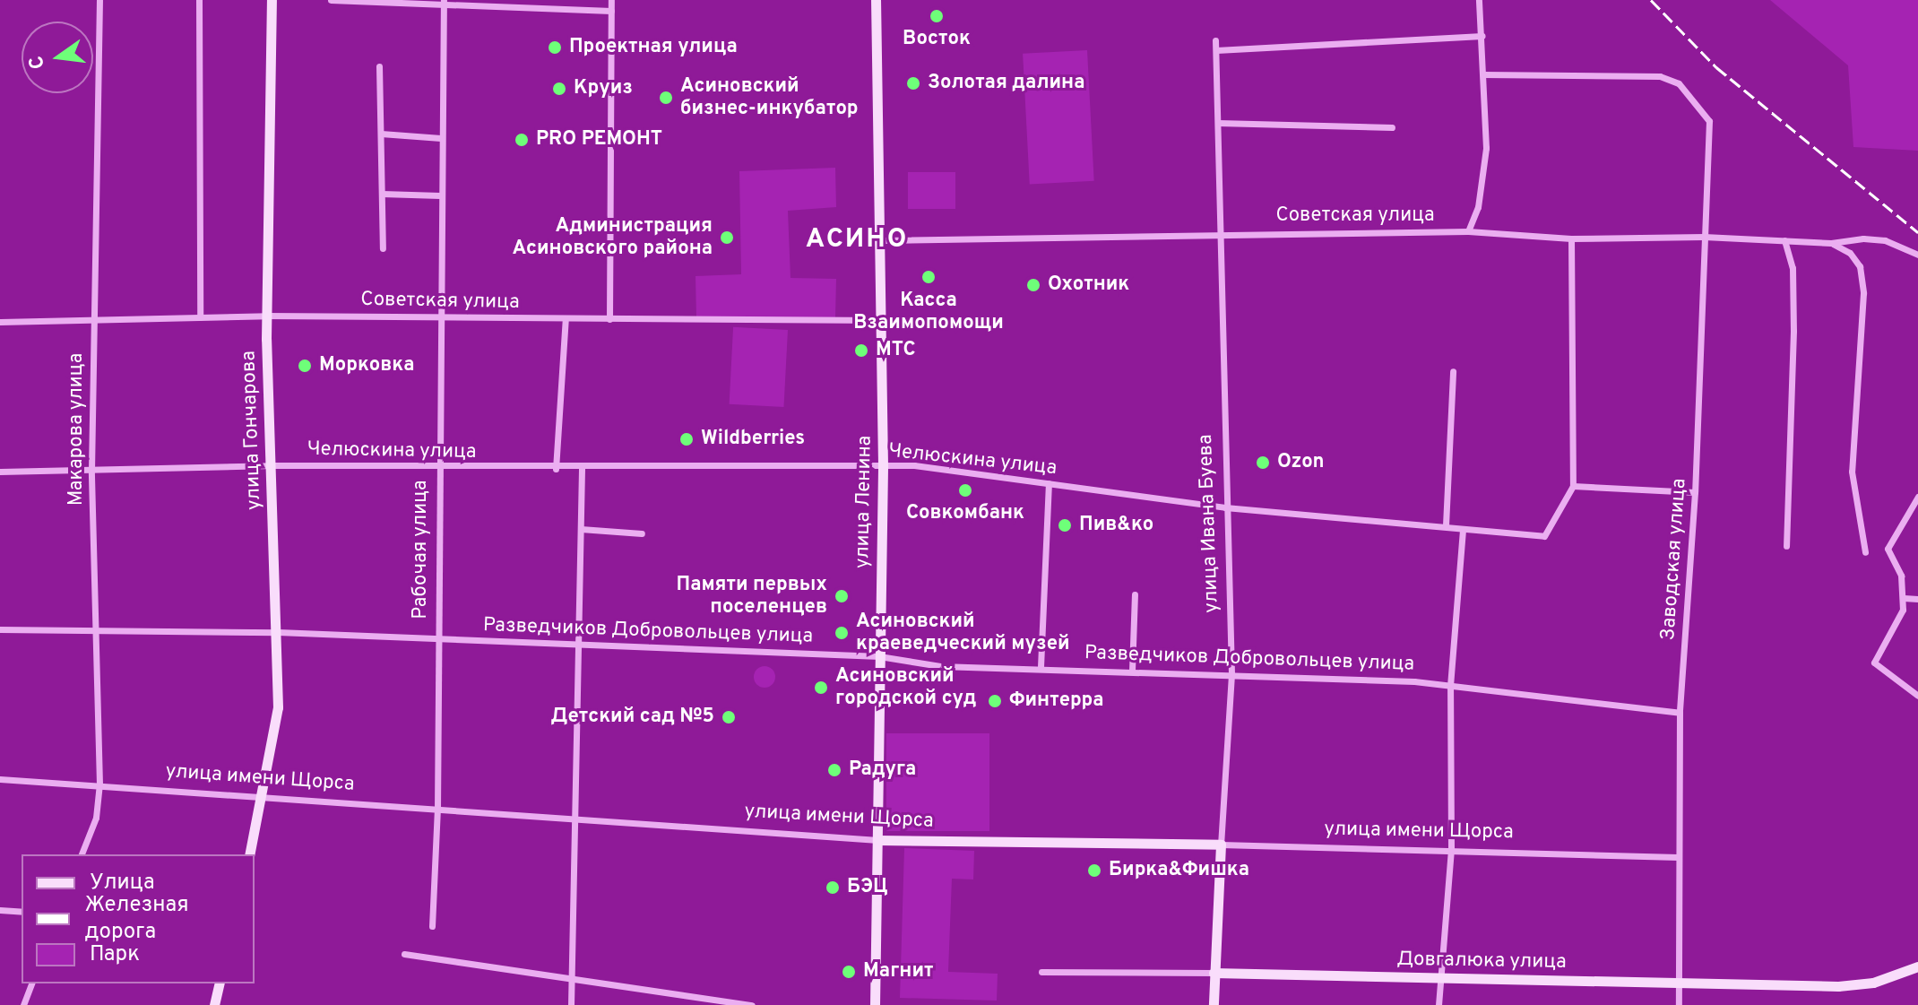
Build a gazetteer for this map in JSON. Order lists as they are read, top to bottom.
{
  "streets": {
    "street": [
      "Советская улица",
      "Макарова улица",
      "улица Гончарова",
      "Челюскина улица",
      "улица Ленина",
      "улица Ивана Буева",
      "Рабочая улица",
      "Заводская улица",
      "Разведчиков Добровольцев улица",
      "улица имени Щорса",
      "Довгалюка улица"
    ]
  },
  "crossings": [
    ["Советская улица", "Макарова улица"],
    ["Советская улица", "улица Гончарова"],
    ["Советская улица", "улица Ленина"],
    ["Советская улица", "улица Ивана Буева"],
    ["Советская улица", "Рабочая улица"],
    ["Советская улица", "Заводская улица"],
    ["Макарова улица", "Челюскина улица"],
    ["Макарова улица", "Разведчиков Добровольцев улица"],
    ["Макарова улица", "улица имени Щорса"],
    ["улица Гончарова", "Челюскина улица"],
    ["улица Гончарова", "Разведчиков Добровольцев улица"],
    ["улица Гончарова", "улица имени Щорса"],
    ["Челюскина улица", "улица Ленина"],
    ["Челюскина улица", "улица Ивана Буева"],
    ["Челюскина улица", "Рабочая улица"],
    ["улица Ленина", "Разведчиков Добровольцев улица"],
    ["улица Ленина", "улица имени Щорса"],
    ["улица Ивана Буева", "Разведчиков Добровольцев улица"],
    ["улица Ивана Буева", "улица имени Щорса"],
    ["улица Ивана Буева", "Довгалюка улица"],
    ["Рабочая улица", "Разведчиков Добровольцев улица"],
    ["Рабочая улица", "улица имени Щорса"],
    ["Заводская улица", "Разведчиков Добровольцев улица"],
    ["Заводская улица", "улица имени Щорса"],
    ["Заводская улица", "Довгалюка улица"]
  ],
  "districts": ["АСИНО"],
  "places": [
    "Восток",
    "Проектная улица",
    "Золотая далина",
    "Круиз",
    "Асиновский бизнес-инкубатор",
    "PRO РЕМОНТ",
    "Администрация Асиновского района",
    "Касса Взаимопомощи",
    "Охотник",
    "МТС",
    "Морковка",
    "Wildberries",
    "Ozon",
    "Совкомбанк",
    "Пив&ко",
    "Памяти первых поселенцев",
    "Асиновский краеведческий музей",
    "Асиновский городской суд",
    "Финтерра",
    "Детский сад №5",
    "Радуга",
    "Бирка&Фишка",
    "БЭЦ",
    "Магнит"
  ],
  "legend": ["Улица", "Железная дорога", "Парк"],
  "north": "left"
}
